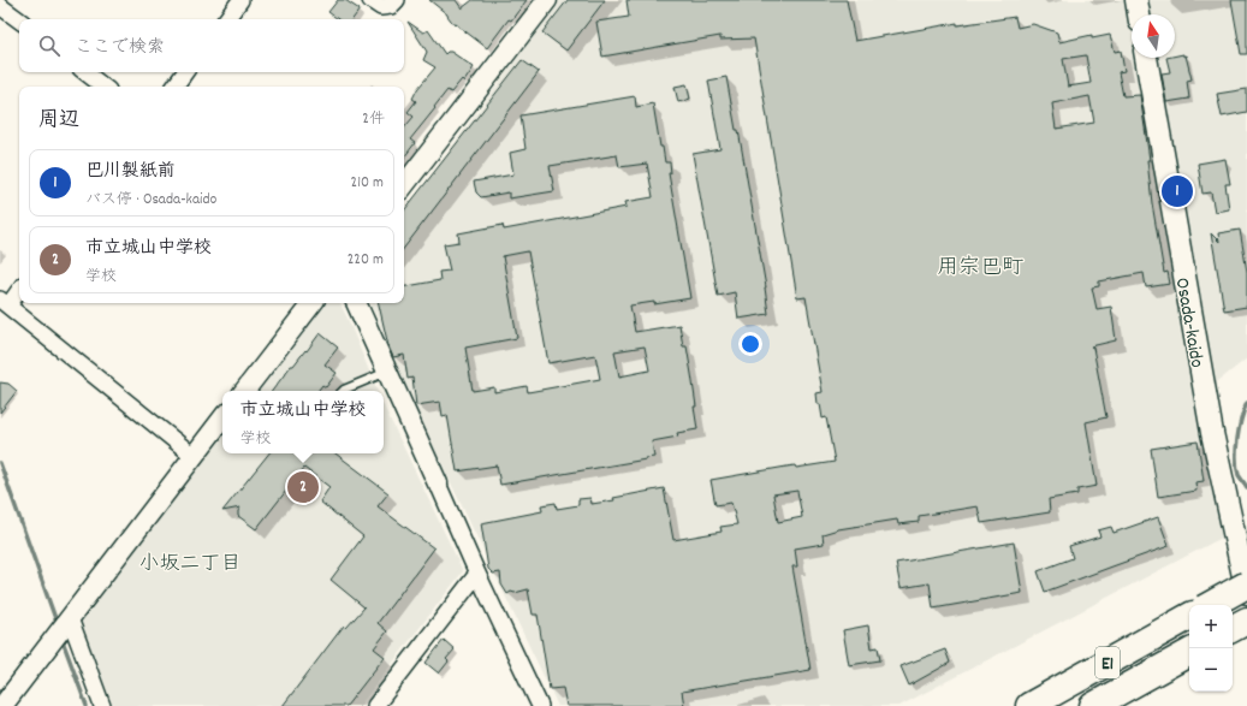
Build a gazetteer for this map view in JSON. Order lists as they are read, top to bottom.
{
  "streets": {
    "highway": ["E1"],
    "main road": ["Osada-kaido"]
  },
  "districts": ["用宗巴町", "小坂二丁目"],
  "north": "top",
  "page": {
    "search": "ここで検索",
    "heading": ["周辺", "2件"],
    "list": [
      {
        "mark": "1",
        "name": "巴川製紙前",
        "note": "バス停 · Osada-kaido",
        "value": "210 m"
      },
      {
        "mark": "2",
        "name": "市立城山中学校",
        "note": "学校",
        "value": "220 m"
      }
    ],
    "pins": ["1", "2"],
    "popup": ["市立城山中学校", "学校"],
    "map_buttons": ["+", "−"]
  }
}
